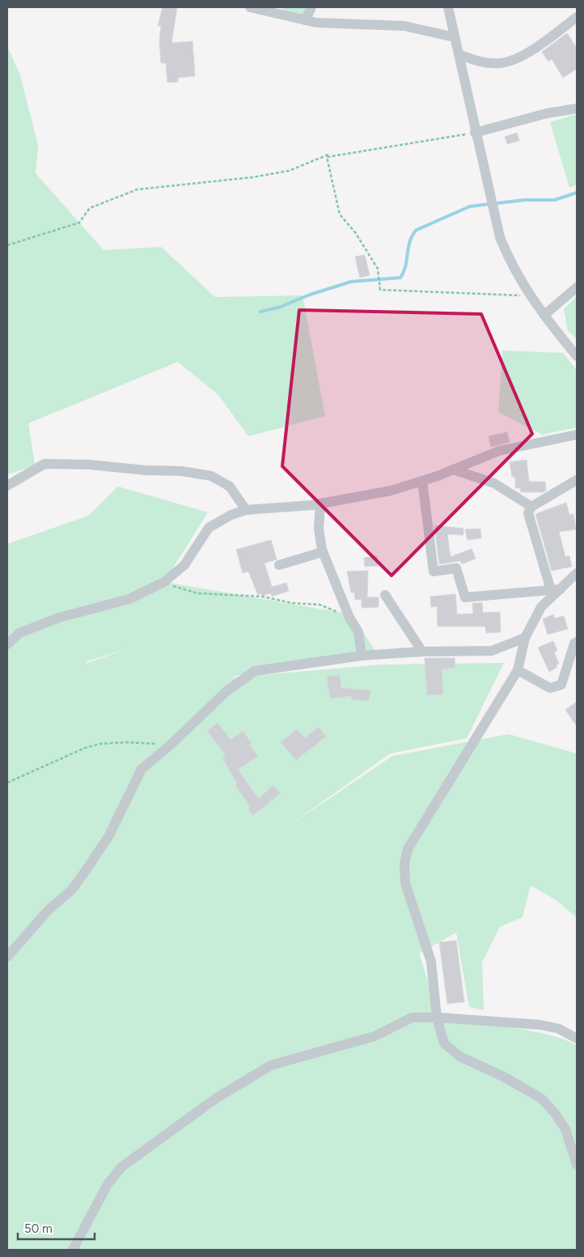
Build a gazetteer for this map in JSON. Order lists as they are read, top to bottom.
{
  "scale_bar": "50 m"
}
